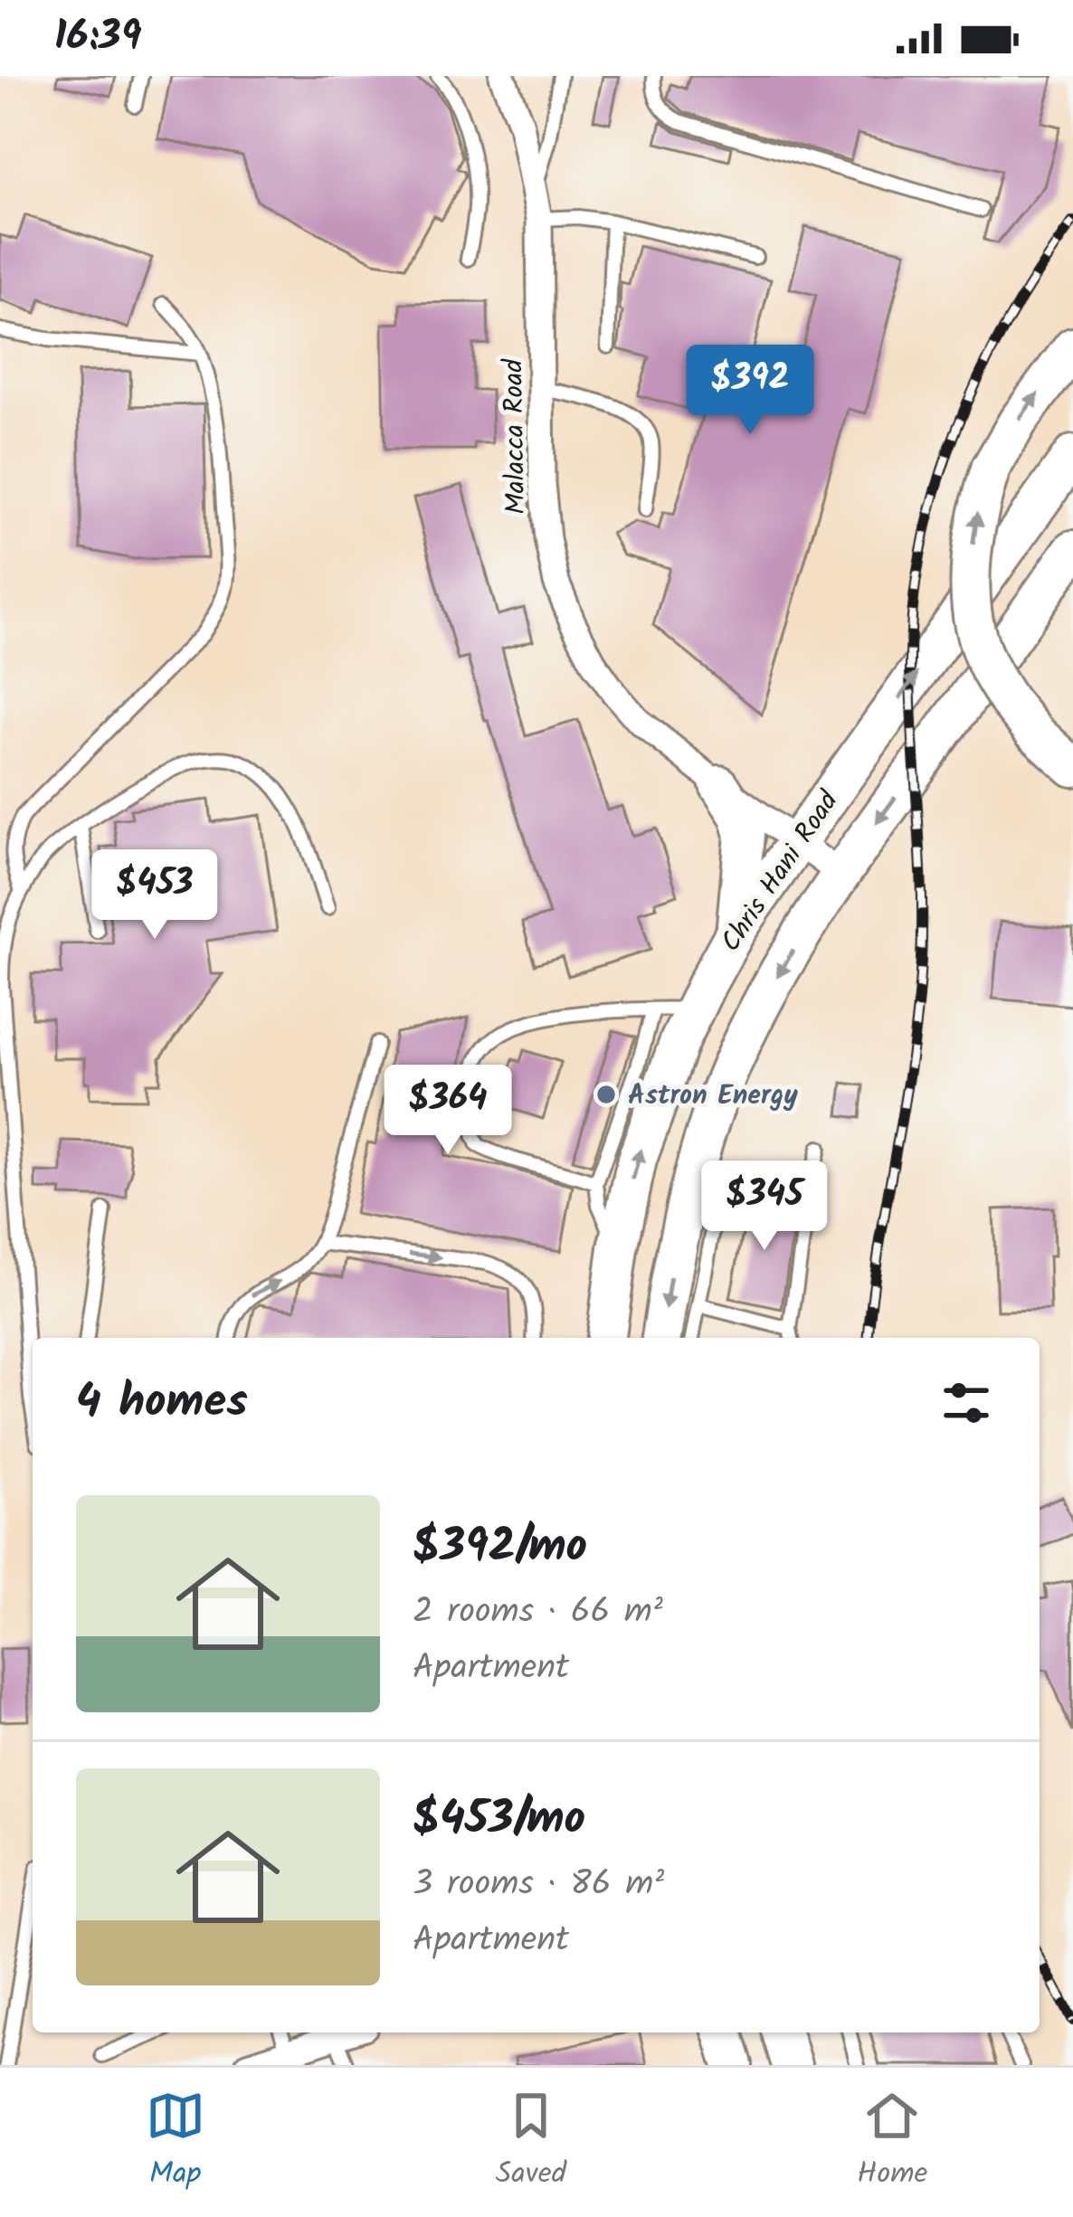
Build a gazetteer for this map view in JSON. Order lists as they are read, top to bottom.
{
  "streets": {
    "main road": ["Chris Hani Road"],
    "street": ["Malacca Road"]
  },
  "crossings": [
    ["Malacca Road", "Chris Hani Road"]
  ],
  "places": ["Astron Energy"],
  "page": {
    "status": "16:39",
    "price": [
      "$392",
      "$453",
      "$364",
      "$345"
    ],
    "heading": "4 homes",
    "list": [
      {
        "name": "$392/mo",
        "note": "2 rooms · 66 m² · Apartment"
      },
      {
        "name": "$453/mo",
        "note": "3 rooms · 86 m² · Apartment"
      }
    ],
    "tabs": ["Map", "Saved", "Home"]
  }
}
